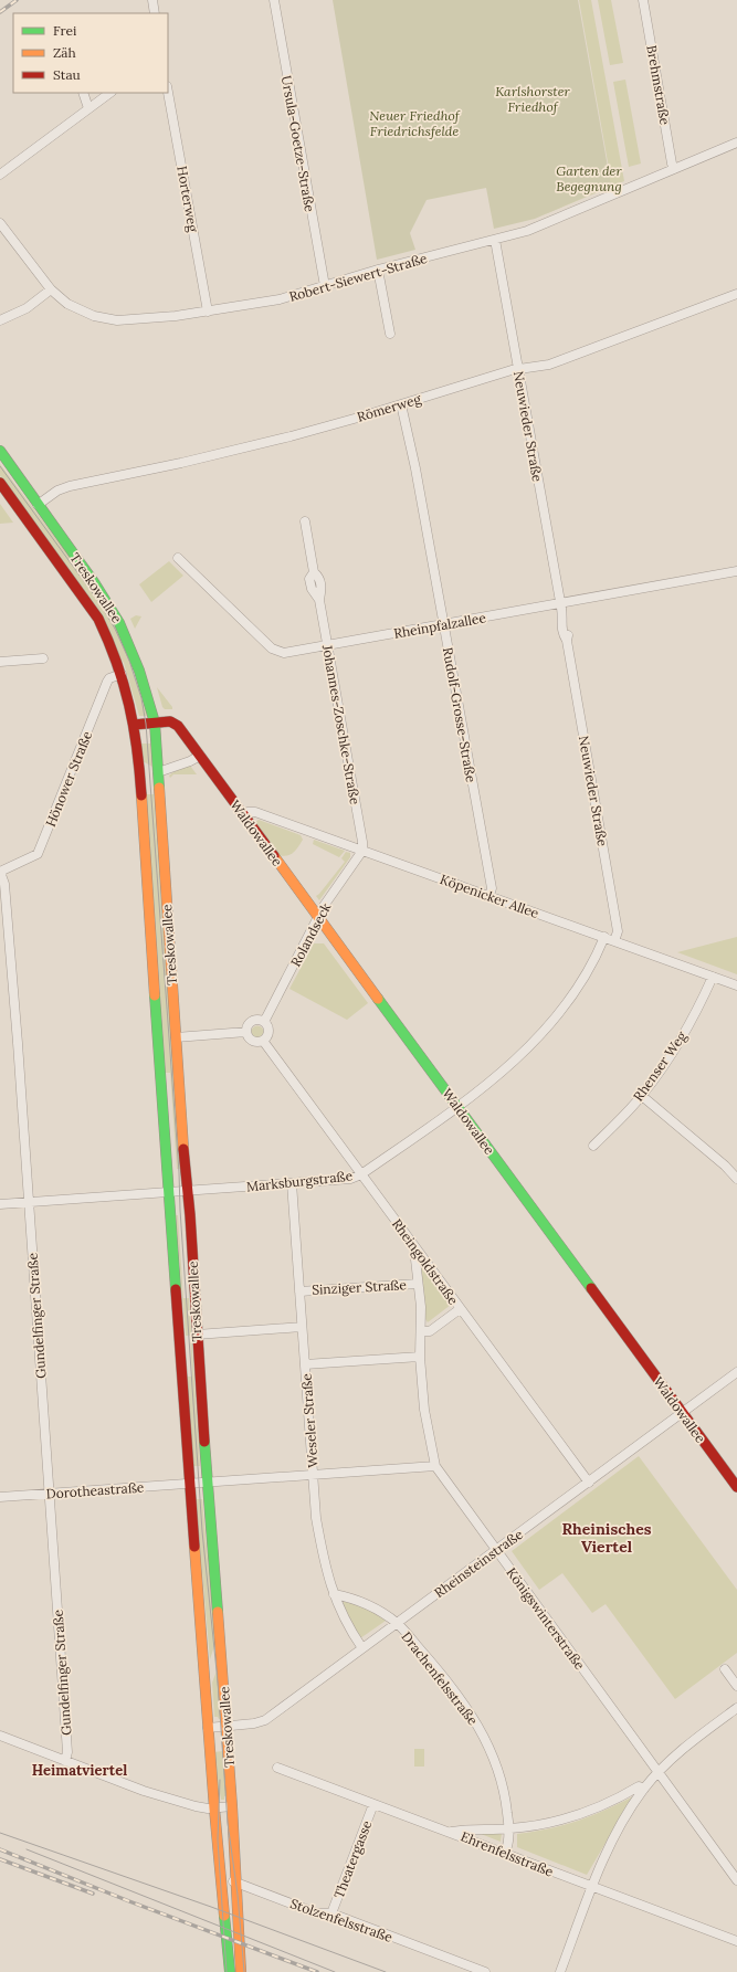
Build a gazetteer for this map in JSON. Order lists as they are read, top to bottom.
{
  "streets": {
    "main road": ["Treskowallee", "Waldowallee"],
    "street": [
      "Brehmstraße",
      "Ursula-Goetze-Straße",
      "Horterweg",
      "Robert-Siewert-Straße",
      "Römerweg",
      "Neuwieder Straße",
      "Rheinpfalzallee",
      "Rudolf-Grosse-Straße",
      "Johannes-Zoschke-Straße",
      "Hönower Straße",
      "Köpenicker Allee",
      "Rolandseck",
      "Rhenser Weg",
      "Marksburgstraße",
      "Rheingoldstraße",
      "Sinziger Straße",
      "Gundelfinger Straße",
      "Weseler Straße",
      "Dorotheastraße",
      "Rheinsteinstraße",
      "Königswinterstraße",
      "Drachenfelsstraße",
      "Ehrenfelsstraße",
      "Theatergasse",
      "Stolzenfelsstraße"
    ]
  },
  "crossings": [
    ["Brehmstraße", "Robert-Siewert-Straße"],
    ["Ursula-Goetze-Straße", "Robert-Siewert-Straße"],
    ["Horterweg", "Robert-Siewert-Straße"],
    ["Robert-Siewert-Straße", "Neuwieder Straße"],
    ["Römerweg", "Neuwieder Straße"],
    ["Römerweg", "Treskowallee"],
    ["Römerweg", "Rudolf-Grosse-Straße"],
    ["Neuwieder Straße", "Rheinpfalzallee"],
    ["Neuwieder Straße", "Köpenicker Allee"],
    ["Treskowallee", "Hönower Straße"],
    ["Treskowallee", "Waldowallee"],
    ["Treskowallee", "Marksburgstraße"],
    ["Treskowallee", "Dorotheastraße"],
    ["Treskowallee", "Rheinsteinstraße"],
    ["Treskowallee", "Stolzenfelsstraße"],
    ["Rheinpfalzallee", "Rudolf-Grosse-Straße"],
    ["Rheinpfalzallee", "Johannes-Zoschke-Straße"],
    ["Rudolf-Grosse-Straße", "Köpenicker Allee"],
    ["Johannes-Zoschke-Straße", "Köpenicker Allee"],
    ["Johannes-Zoschke-Straße", "Rolandseck"],
    ["Hönower Straße", "Gundelfinger Straße"],
    ["Waldowallee", "Köpenicker Allee"],
    ["Waldowallee", "Rolandseck"],
    ["Waldowallee", "Marksburgstraße"],
    ["Waldowallee", "Rheinsteinstraße"],
    ["Köpenicker Allee", "Rolandseck"],
    ["Köpenicker Allee", "Rhenser Weg"],
    ["Köpenicker Allee", "Marksburgstraße"],
    ["Rolandseck", "Rheingoldstraße"],
    ["Marksburgstraße", "Rheingoldstraße"],
    ["Marksburgstraße", "Gundelfinger Straße"],
    ["Marksburgstraße", "Weseler Straße"],
    ["Rheingoldstraße", "Rheinsteinstraße"],
    ["Rheingoldstraße", "Königswinterstraße"],
    ["Sinziger Straße", "Weseler Straße"],
    ["Sinziger Straße", "Königswinterstraße"],
    ["Gundelfinger Straße", "Dorotheastraße"],
    ["Weseler Straße", "Rheinsteinstraße"],
    ["Weseler Straße", "Drachenfelsstraße"],
    ["Rheinsteinstraße", "Königswinterstraße"],
    ["Rheinsteinstraße", "Drachenfelsstraße"],
    ["Drachenfelsstraße", "Ehrenfelsstraße"],
    ["Ehrenfelsstraße", "Theatergasse"],
    ["Theatergasse", "Stolzenfelsstraße"]
  ],
  "districts": ["Rheinisches Viertel", "Heimatviertel"],
  "parks": ["Karlshorster Friedhof", "Neuer Friedhof Friedrichsfelde", "Garten der Begegnung"],
  "legend": ["Frei", "Zäh", "Stau"]
}
